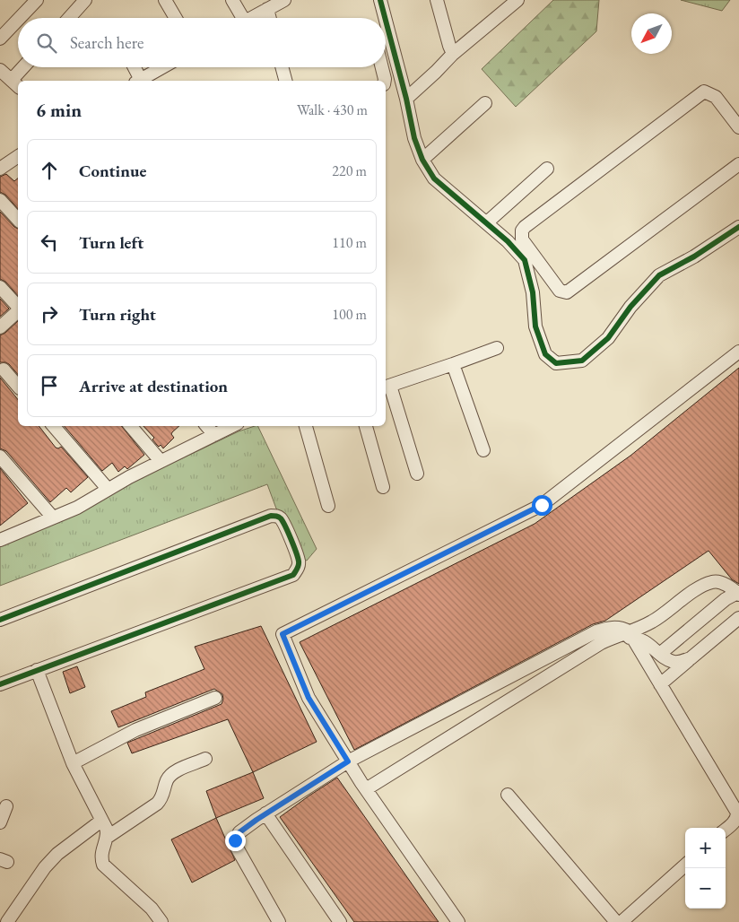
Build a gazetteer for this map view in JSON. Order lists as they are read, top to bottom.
{
  "north": "bottom left",
  "page": {
    "search": "Search here",
    "heading": ["6 min", "Walk · 430 m"],
    "list": [
      ["Continue", "220 m"],
      ["Turn left", "110 m"],
      ["Turn right", "100 m"],
      "Arrive at destination"
    ],
    "map_buttons": ["+", "−"]
  }
}
